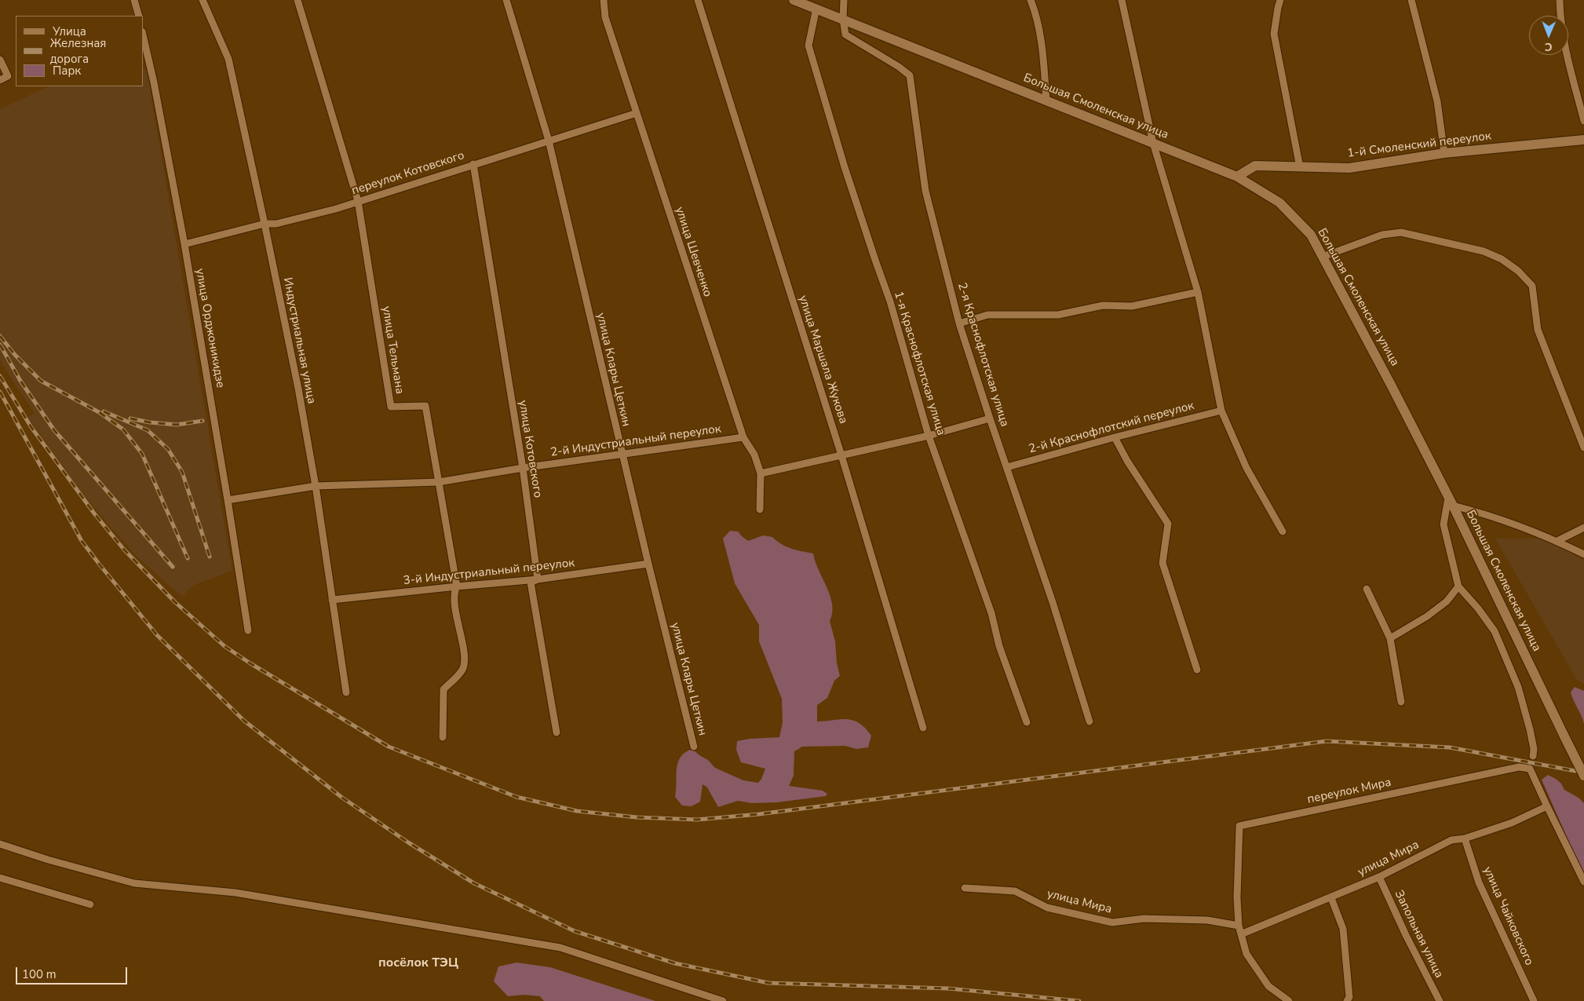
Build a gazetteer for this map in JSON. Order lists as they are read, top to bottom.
{
  "streets": {
    "main road": ["Большая Смоленская улица", "1-й Смоленский переулок"],
    "street": [
      "переулок Котовского",
      "улица Шевченко",
      "улица Орджоникидзе",
      "Индустриальная улица",
      "улица Тельмана",
      "2-я Краснофлотская улица",
      "улица Маршала Жукова",
      "1-я Краснофлотская улица",
      "улица Клары Цеткин",
      "2-й Краснофлотский переулок",
      "2-й Индустриальный переулок",
      "улица Котовского",
      "3-й Индустриальный переулок",
      "переулок Мира",
      "улица Мира",
      "улица Чайковского",
      "Запольная улица"
    ]
  },
  "crossings": [
    ["Большая Смоленская улица", "1-й Смоленский переулок"],
    ["Большая Смоленская улица", "2-я Краснофлотская улица"],
    ["Большая Смоленская улица", "1-я Краснофлотская улица"],
    ["переулок Котовского", "улица Шевченко"],
    ["переулок Котовского", "улица Орджоникидзе"],
    ["переулок Котовского", "Индустриальная улица"],
    ["переулок Котовского", "улица Тельмана"],
    ["переулок Котовского", "улица Клары Цеткин"],
    ["переулок Котовского", "улица Котовского"],
    ["улица Шевченко", "2-й Индустриальный переулок"],
    ["улица Орджоникидзе", "2-й Индустриальный переулок"],
    ["Индустриальная улица", "2-й Индустриальный переулок"],
    ["Индустриальная улица", "3-й Индустриальный переулок"],
    ["улица Тельмана", "2-й Индустриальный переулок"],
    ["улица Тельмана", "3-й Индустриальный переулок"],
    ["2-я Краснофлотская улица", "2-й Краснофлотский переулок"],
    ["улица Клары Цеткин", "2-й Индустриальный переулок"],
    ["улица Клары Цеткин", "3-й Индустриальный переулок"],
    ["2-й Индустриальный переулок", "улица Котовского"],
    ["улица Котовского", "3-й Индустриальный переулок"],
    ["переулок Мира", "улица Мира"],
    ["улица Мира", "улица Чайковского"],
    ["улица Мира", "Запольная улица"]
  ],
  "districts": ["посёлок ТЭЦ"],
  "legend": ["Улица", "Железная дорога", "Парк"],
  "scale_bar": "100 m",
  "north": "bottom"
}
